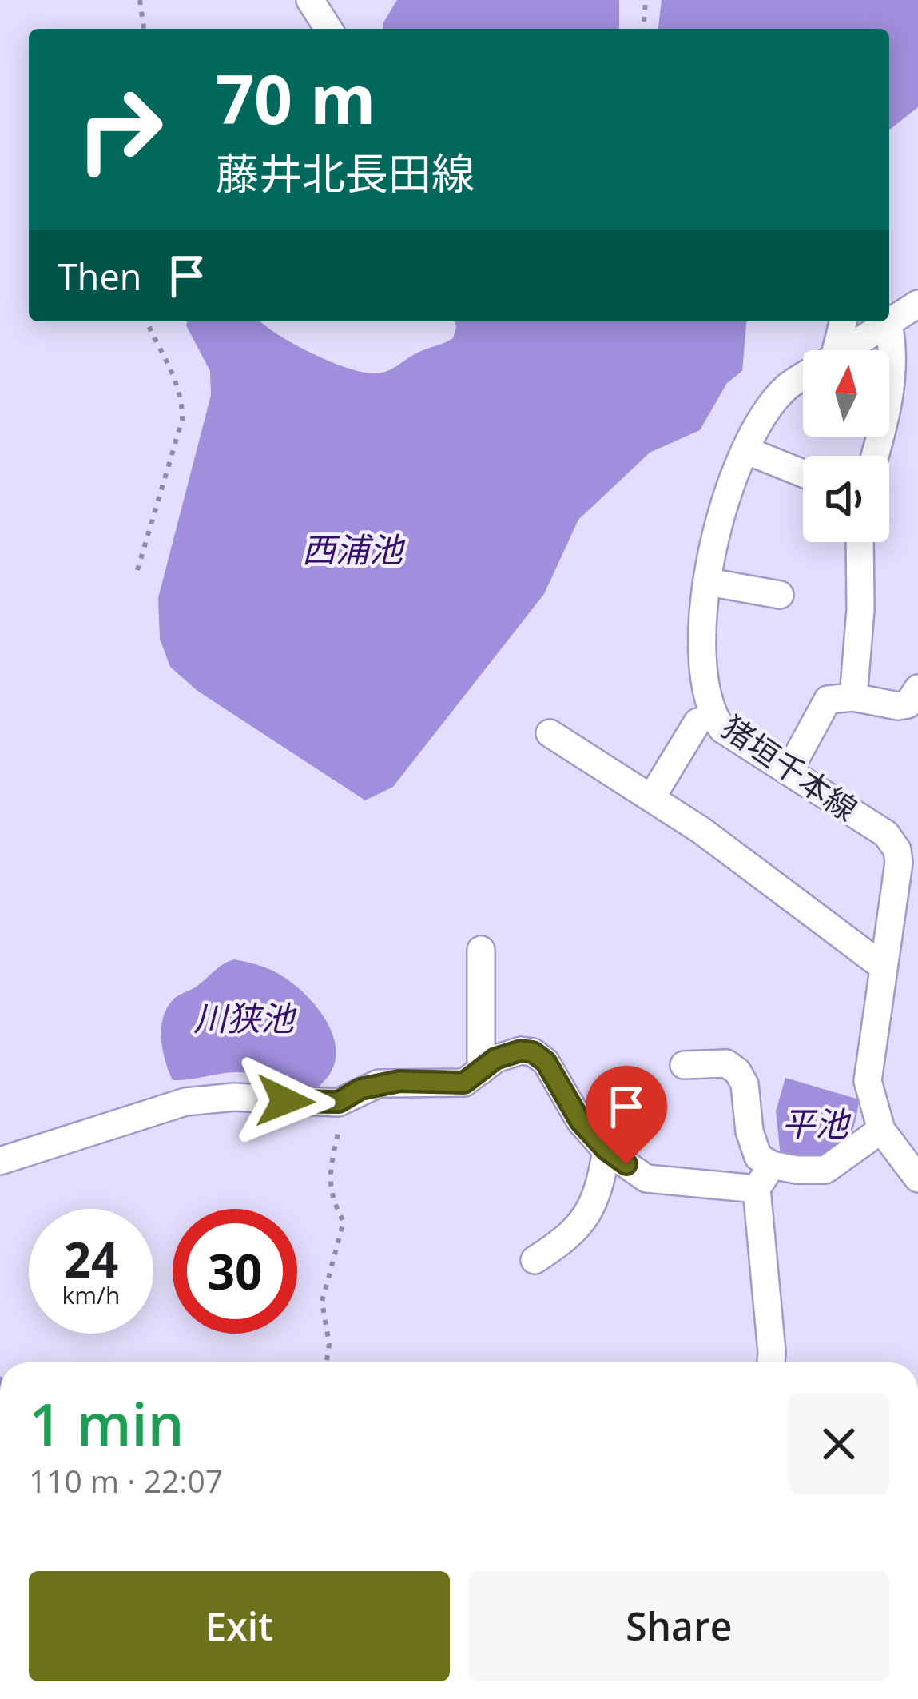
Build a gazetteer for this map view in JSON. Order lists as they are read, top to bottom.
{
  "streets": {
    "street": ["猪垣千本線"]
  },
  "water": ["西浦池", "川狭池", "平池"],
  "north": "top",
  "page": {
    "turn": ["70 m", "藤井北長田線"],
    "then": "Then",
    "speed": "24 km/h",
    "limit": "30",
    "heading": ["1 min", "110 m · 22:07"],
    "buttons": ["Exit", "Share"]
  }
}
